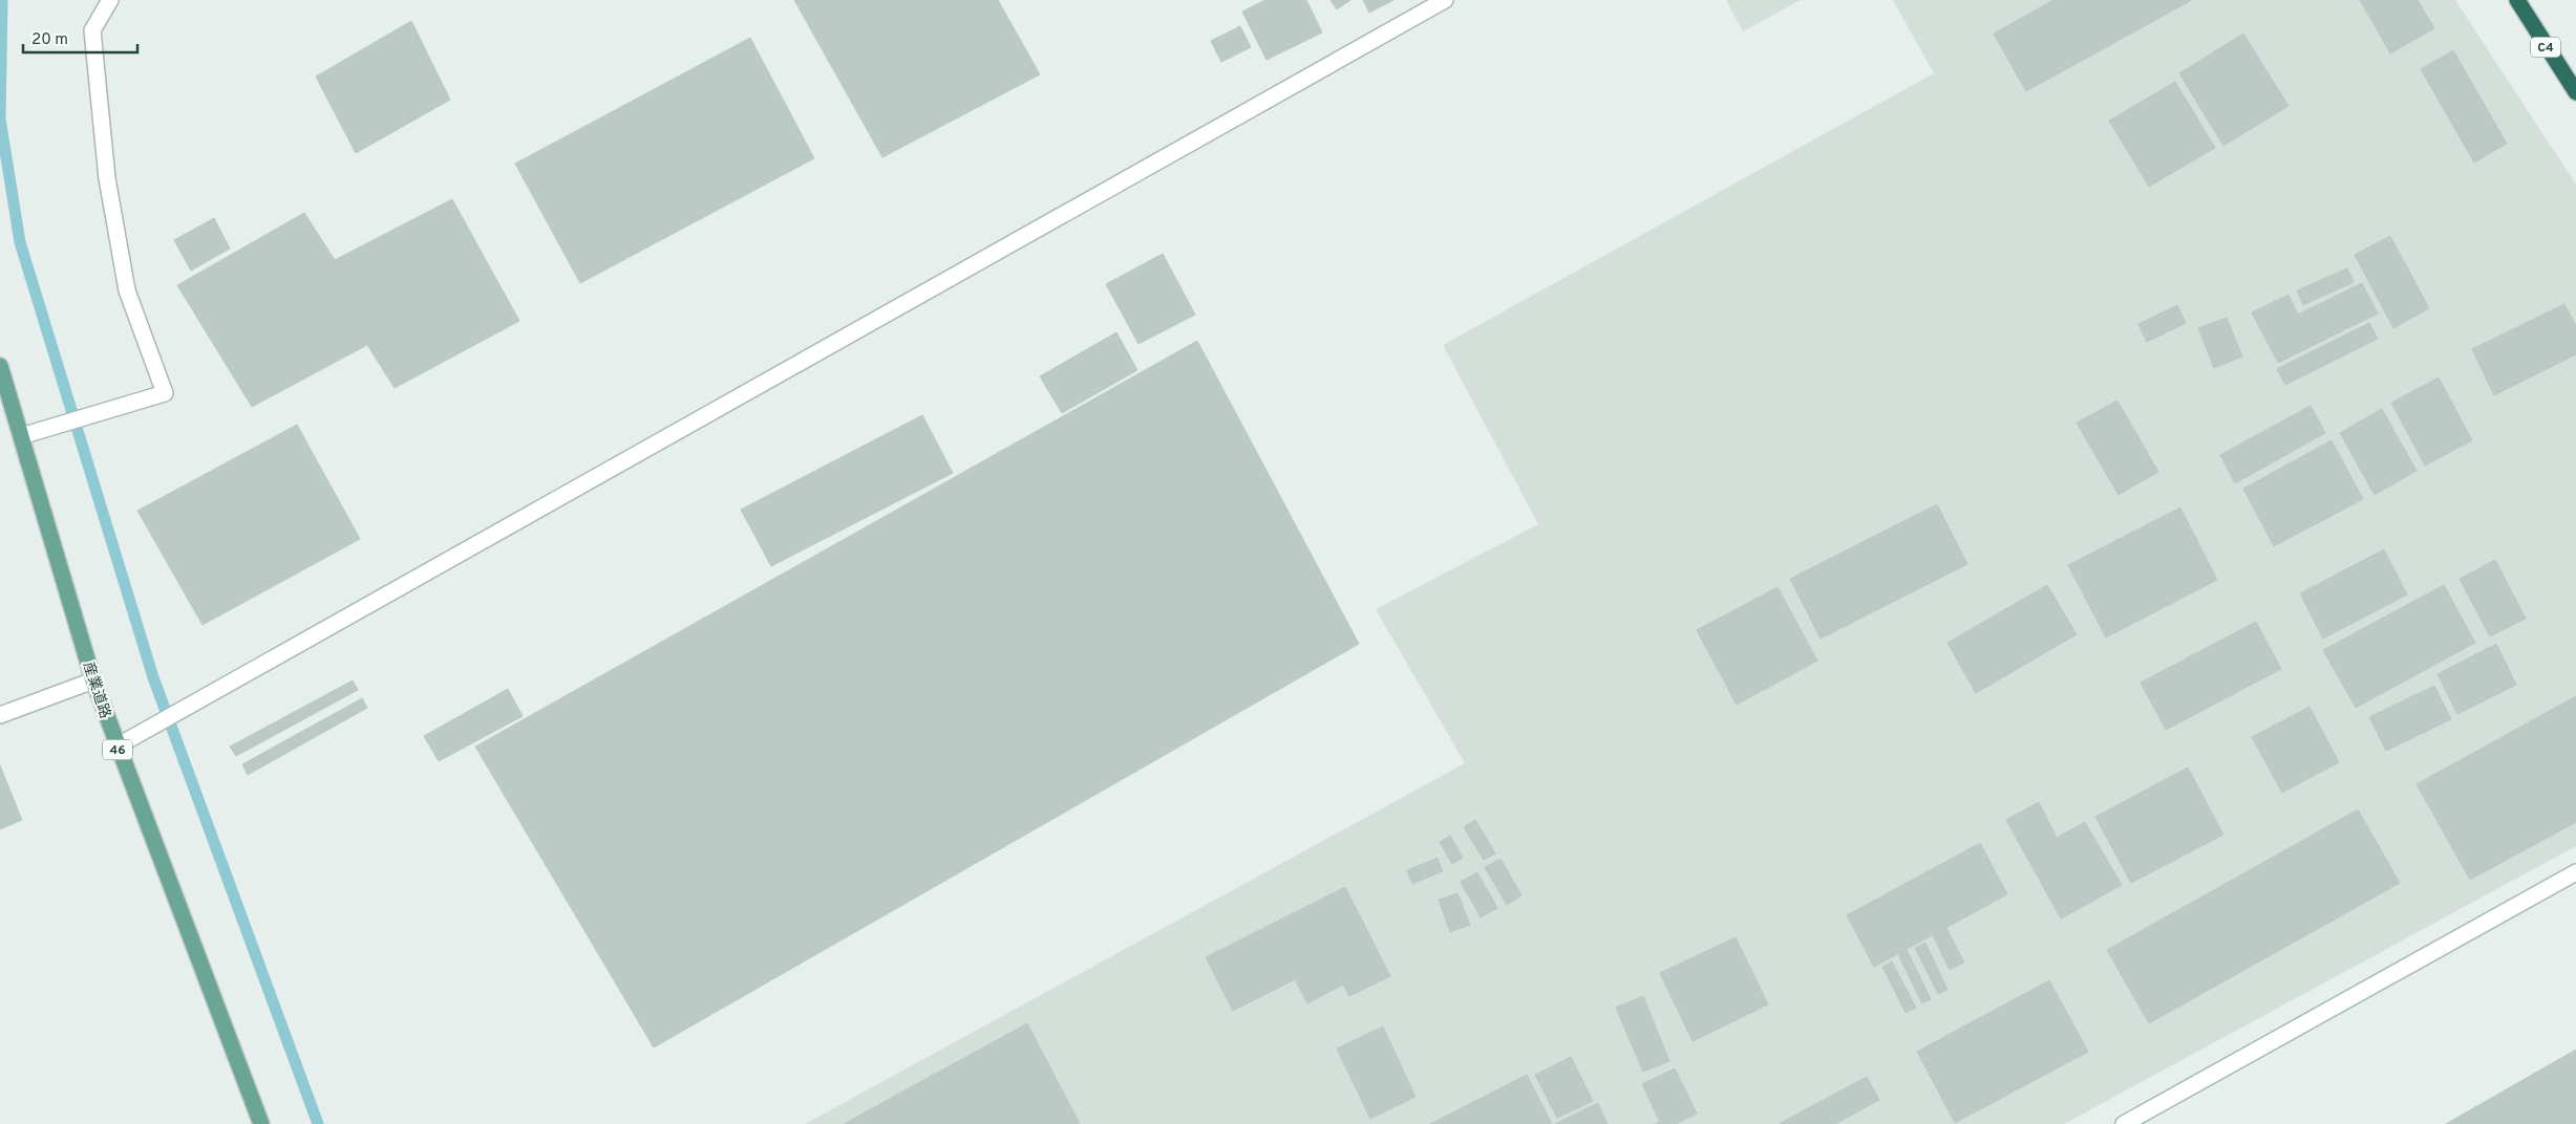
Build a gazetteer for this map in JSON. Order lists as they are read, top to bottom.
{
  "streets": {
    "highway": ["C4"],
    "main road": ["産業道路", "46"]
  },
  "scale_bar": "20 m"
}
